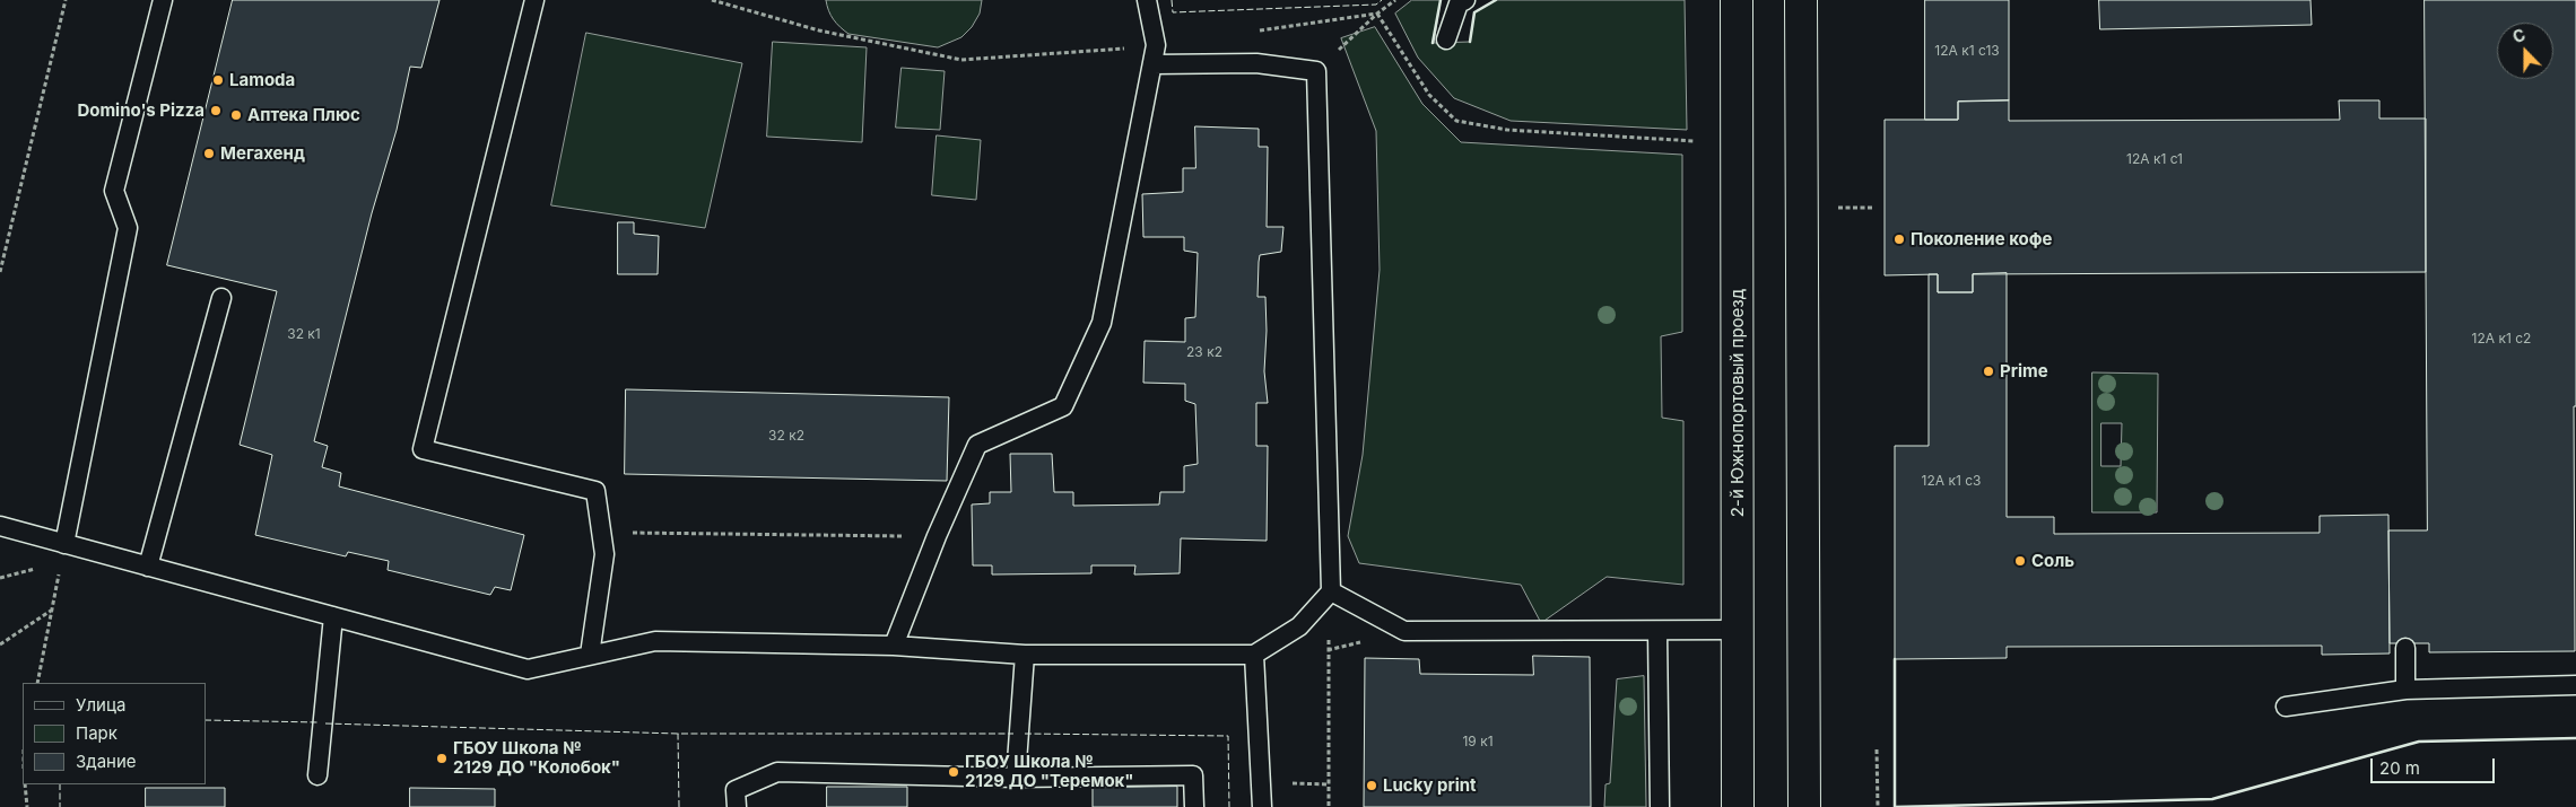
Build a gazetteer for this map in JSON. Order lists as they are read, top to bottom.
{
  "streets": {
    "main road": ["2-й Южнопортовый проезд"]
  },
  "places": [
    "Lamoda",
    "Domino's Pizza",
    "Аптека Плюс",
    "Мегахенд",
    "Поколение кофе",
    "Prime",
    "Соль",
    "ГБОУ Школа № 2129 ДО \"Колобок\"",
    "ГБОУ Школа № 2129 ДО \"Теремок\"",
    "Lucky print"
  ],
  "house_numbers": [
    "12А к1 с13",
    "12А к1 с1",
    "32 к1",
    "12А к1 с2",
    "23 к2",
    "32 к2",
    "12А к1 с3",
    "19 к1"
  ],
  "legend": ["Улица", "Парк", "Здание"],
  "scale_bar": "20 m",
  "north": "top"
}
